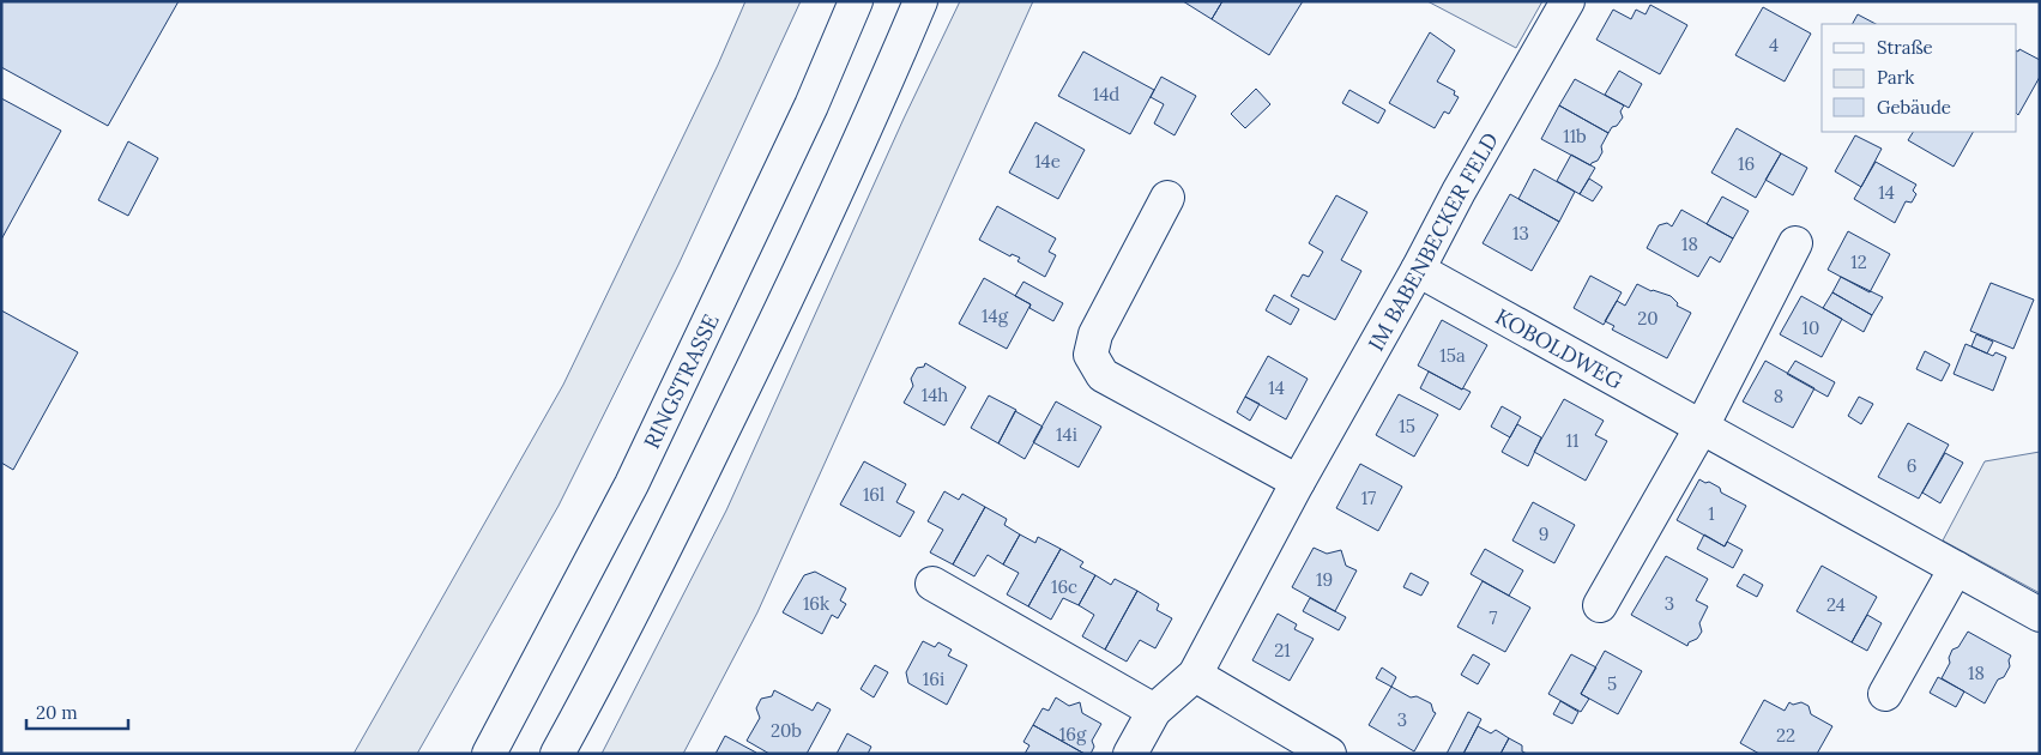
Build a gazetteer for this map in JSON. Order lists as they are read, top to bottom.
{
  "streets": {
    "main road": ["IM BABENBECKER FELD", "KOBOLDWEG", "RINGSTRASSE"]
  },
  "crossings": [
    ["IM BABENBECKER FELD", "KOBOLDWEG"]
  ],
  "house_numbers": [
    "4",
    "14d",
    "11b",
    "14e",
    "16",
    "14",
    "13",
    "18",
    "12",
    "14g",
    "20",
    "10",
    "15a",
    "14",
    "14h",
    "8",
    "15",
    "14i",
    "11",
    "6",
    "16l",
    "17",
    "1",
    "9",
    "19",
    "16c",
    "16k",
    "3",
    "24",
    "7",
    "21",
    "18",
    "16i",
    "5",
    "3",
    "20b",
    "16g",
    "22"
  ],
  "legend": ["Straße", "Park", "Gebäude"],
  "scale_bar": "20 m"
}
